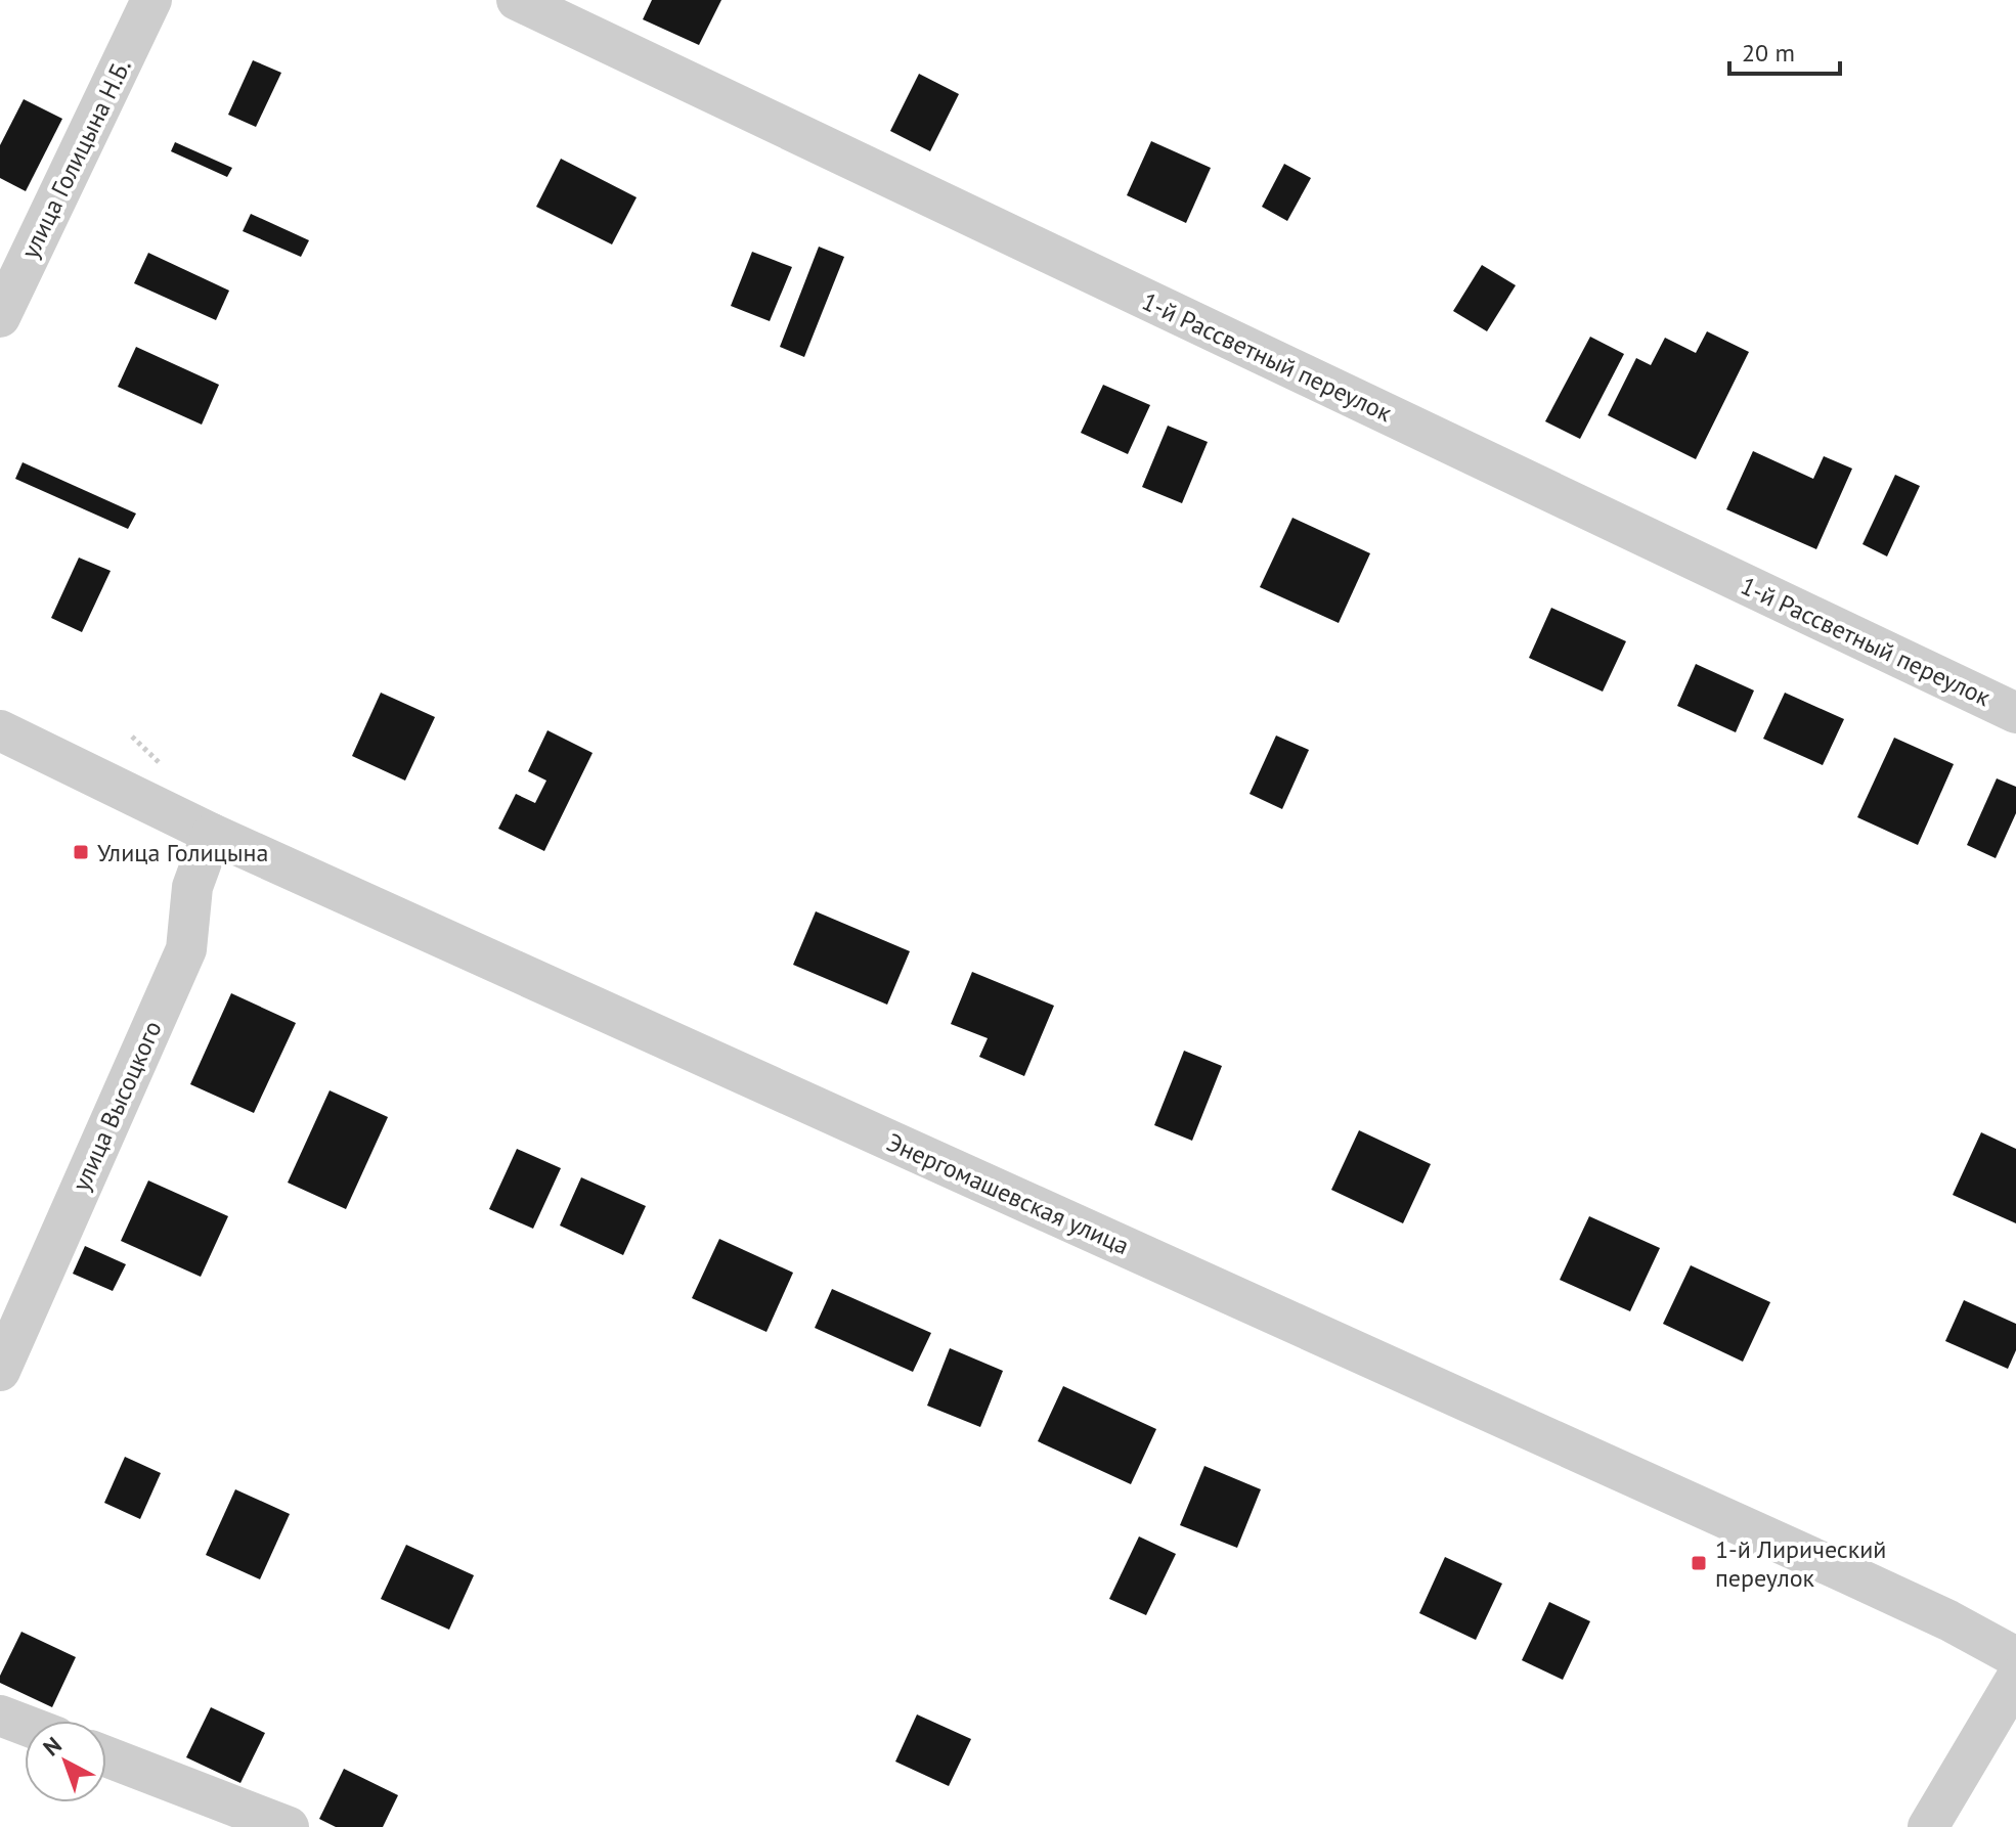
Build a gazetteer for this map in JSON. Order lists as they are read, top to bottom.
{
  "streets": {
    "street": [
      "улица Голицына Н.Б.",
      "1-й Рассветный переулок",
      "улица Высоцкого",
      "Энергомашевская улица"
    ]
  },
  "crossings": [
    ["улица Высоцкого", "Энергомашевская улица"]
  ],
  "places": {
    "transit": ["Улица Голицына", "1-й Лирический переулок"]
  },
  "scale_bar": "20 m",
  "north": "top left"
}
